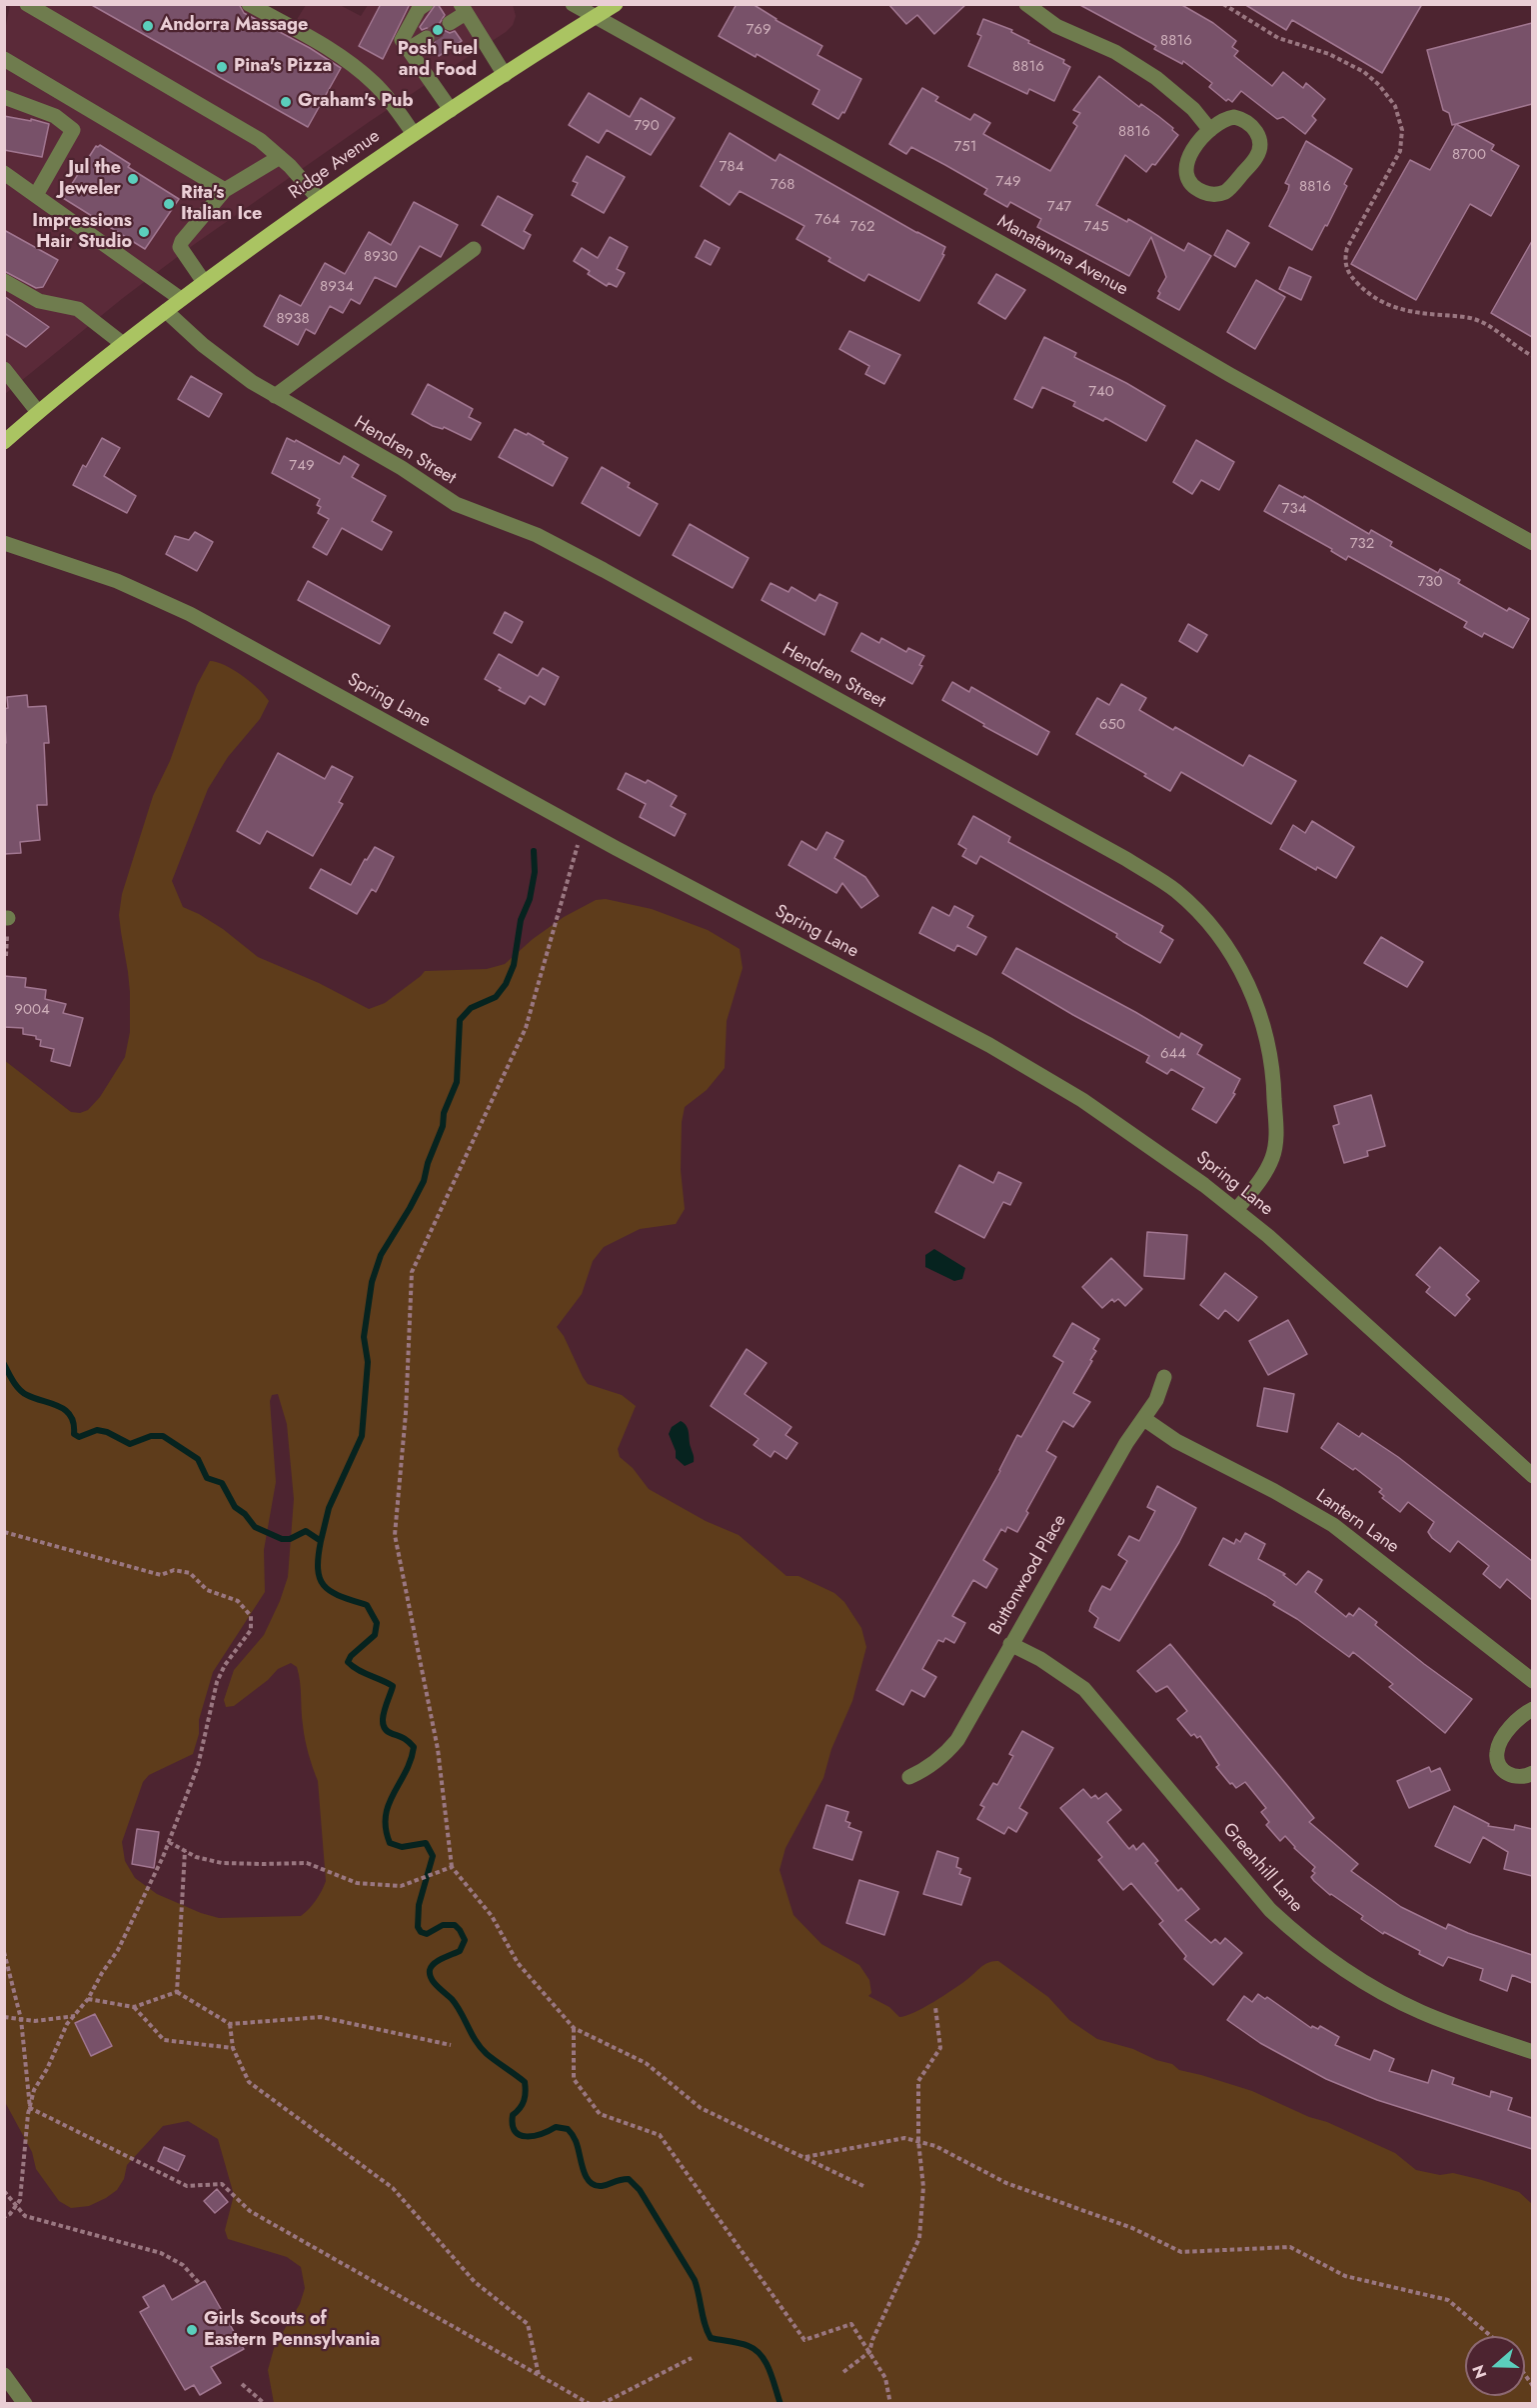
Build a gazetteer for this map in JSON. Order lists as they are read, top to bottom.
{
  "streets": {
    "main road": ["Ridge Avenue"],
    "street": [
      "Manatawna Avenue",
      "Hendren Street",
      "Spring Lane",
      "Lantern Lane",
      "Buttonwood Place",
      "Greenhill Lane"
    ]
  },
  "crossings": [
    ["Ridge Avenue", "Manatawna Avenue"],
    ["Ridge Avenue", "Hendren Street"],
    ["Hendren Street", "Spring Lane"],
    ["Lantern Lane", "Buttonwood Place"],
    ["Buttonwood Place", "Greenhill Lane"]
  ],
  "places": [
    "Andorra Massage",
    "Posh Fuel and Food",
    "Pina's Pizza",
    "Graham's Pub",
    "Jul the Jeweler",
    "Rita's Italian Ice",
    "Impressions Hair Studio",
    "Girls Scouts of Eastern Pennsylvania"
  ],
  "house_numbers": [
    "769",
    "8816",
    "8816",
    "790",
    "8816",
    "751",
    "8700",
    "784",
    "749",
    "768",
    "8816",
    "747",
    "764",
    "762",
    "745",
    "8930",
    "8934",
    "8938",
    "740",
    "749",
    "734",
    "732",
    "730",
    "650",
    "9004",
    "644"
  ],
  "north": "left"
}
